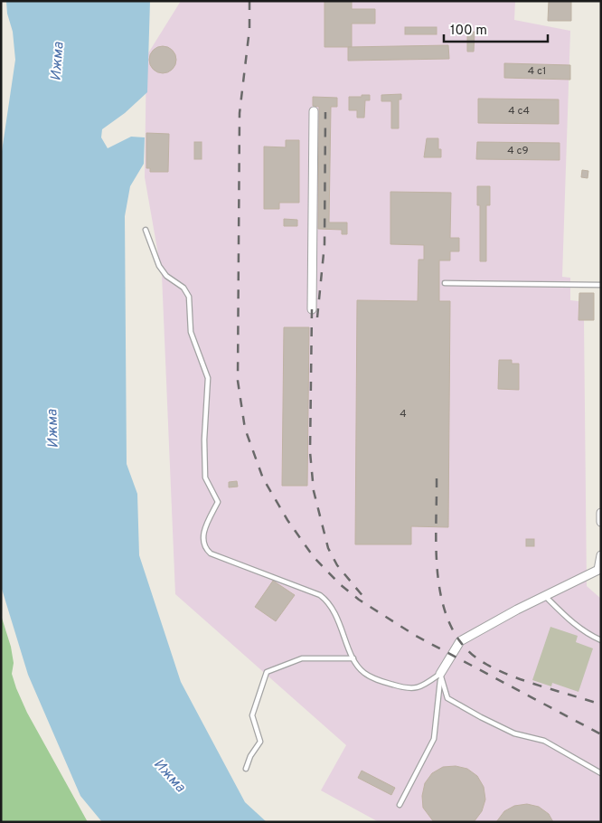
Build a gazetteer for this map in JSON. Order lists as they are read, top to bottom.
{
  "water": ["Ижма"],
  "house_numbers": [
    "4 с1",
    "4 с4",
    "4 с9",
    "4"
  ],
  "scale_bar": "100 m"
}
